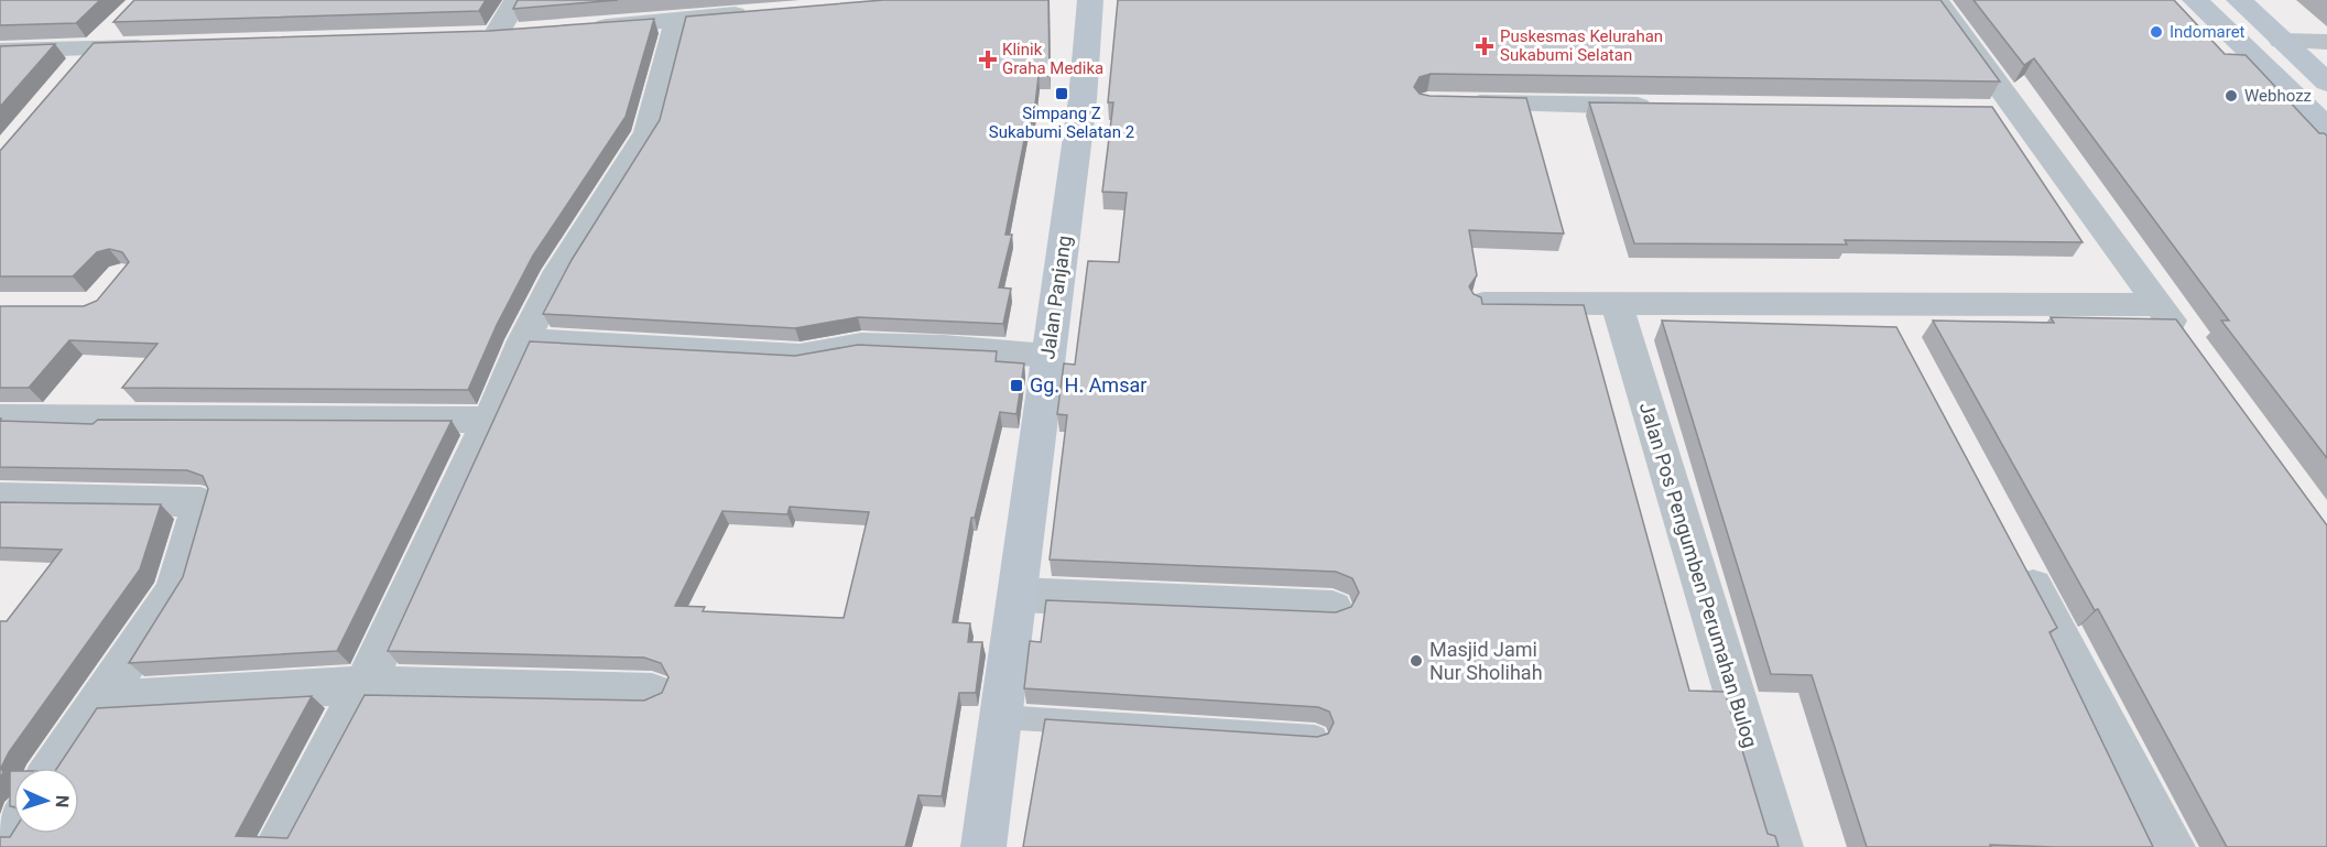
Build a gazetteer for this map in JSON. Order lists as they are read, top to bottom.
{
  "streets": {
    "street": ["Jalan Panjang", "Jalan Pos Pengumben Perumahan Bulog"]
  },
  "places": {
    "other": ["Indomaret", "Webhozz", "Masjid Jami Nur Sholihah"],
    "health": ["Puskesmas Kelurahan Sukabumi Selatan", "Klinik Graha Medika"],
    "transit": ["Simpang Z Sukabumi Selatan 2", "Gg. H. Amsar"]
  },
  "north": "right"
}
